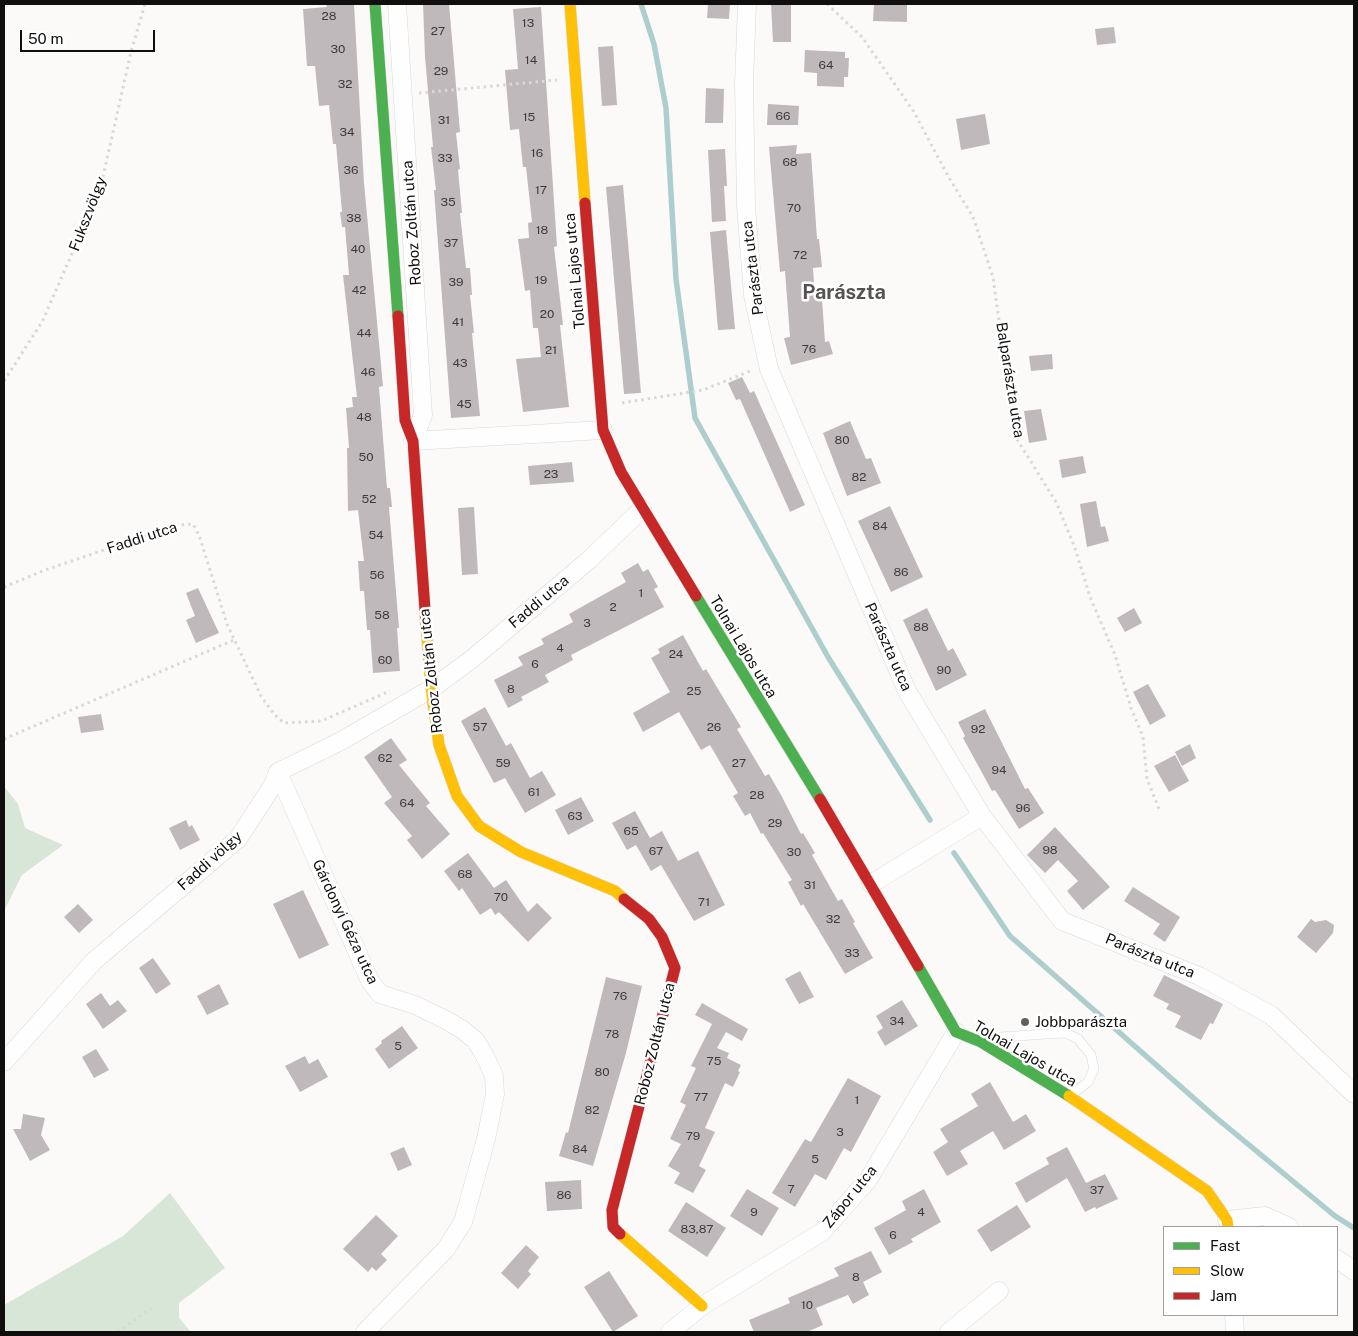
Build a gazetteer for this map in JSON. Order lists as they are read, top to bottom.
{
  "streets": {
    "street": [
      "Roboz Zoltán utca",
      "Parászta utca",
      "Tolnai Lajos utca",
      "Faddi utca",
      "Faddi völgy",
      "Gárdonyi Géza utca",
      "Zápor utca"
    ],
    "path": ["Fukszvölgy", "Balparászta utca"]
  },
  "crossings": [
    ["Roboz Zoltán utca", "Faddi utca"],
    ["Roboz Zoltán utca", "Zápor utca"],
    ["Tolnai Lajos utca", "Faddi utca"],
    ["Tolnai Lajos utca", "Zápor utca"],
    ["Faddi völgy", "Gárdonyi Géza utca"]
  ],
  "districts": ["Parászta"],
  "places": ["Jobbparászta"],
  "house_numbers": [
    "28",
    "13",
    "27",
    "30",
    "14",
    "64",
    "29",
    "32",
    "66",
    "15",
    "31",
    "34",
    "16",
    "33",
    "68",
    "36",
    "17",
    "35",
    "70",
    "38",
    "18",
    "37",
    "40",
    "72",
    "19",
    "39",
    "42",
    "20",
    "41",
    "44",
    "76",
    "21",
    "43",
    "46",
    "45",
    "48",
    "80",
    "50",
    "23",
    "82",
    "52",
    "84",
    "54",
    "86",
    "56",
    "1",
    "2",
    "58",
    "3",
    "88",
    "4",
    "24",
    "60",
    "6",
    "90",
    "8",
    "25",
    "57",
    "26",
    "92",
    "62",
    "59",
    "27",
    "94",
    "61",
    "28",
    "64",
    "96",
    "63",
    "29",
    "65",
    "98",
    "67",
    "30",
    "68",
    "31",
    "70",
    "71",
    "32",
    "33",
    "76",
    "34",
    "78",
    "5",
    "75",
    "80",
    "77",
    "1",
    "82",
    "3",
    "79",
    "84",
    "5",
    "7",
    "37",
    "86",
    "9",
    "4",
    "83,87",
    "6",
    "8",
    "10"
  ],
  "legend": ["Fast", "Slow", "Jam"],
  "scale_bar": "50 m"
}
